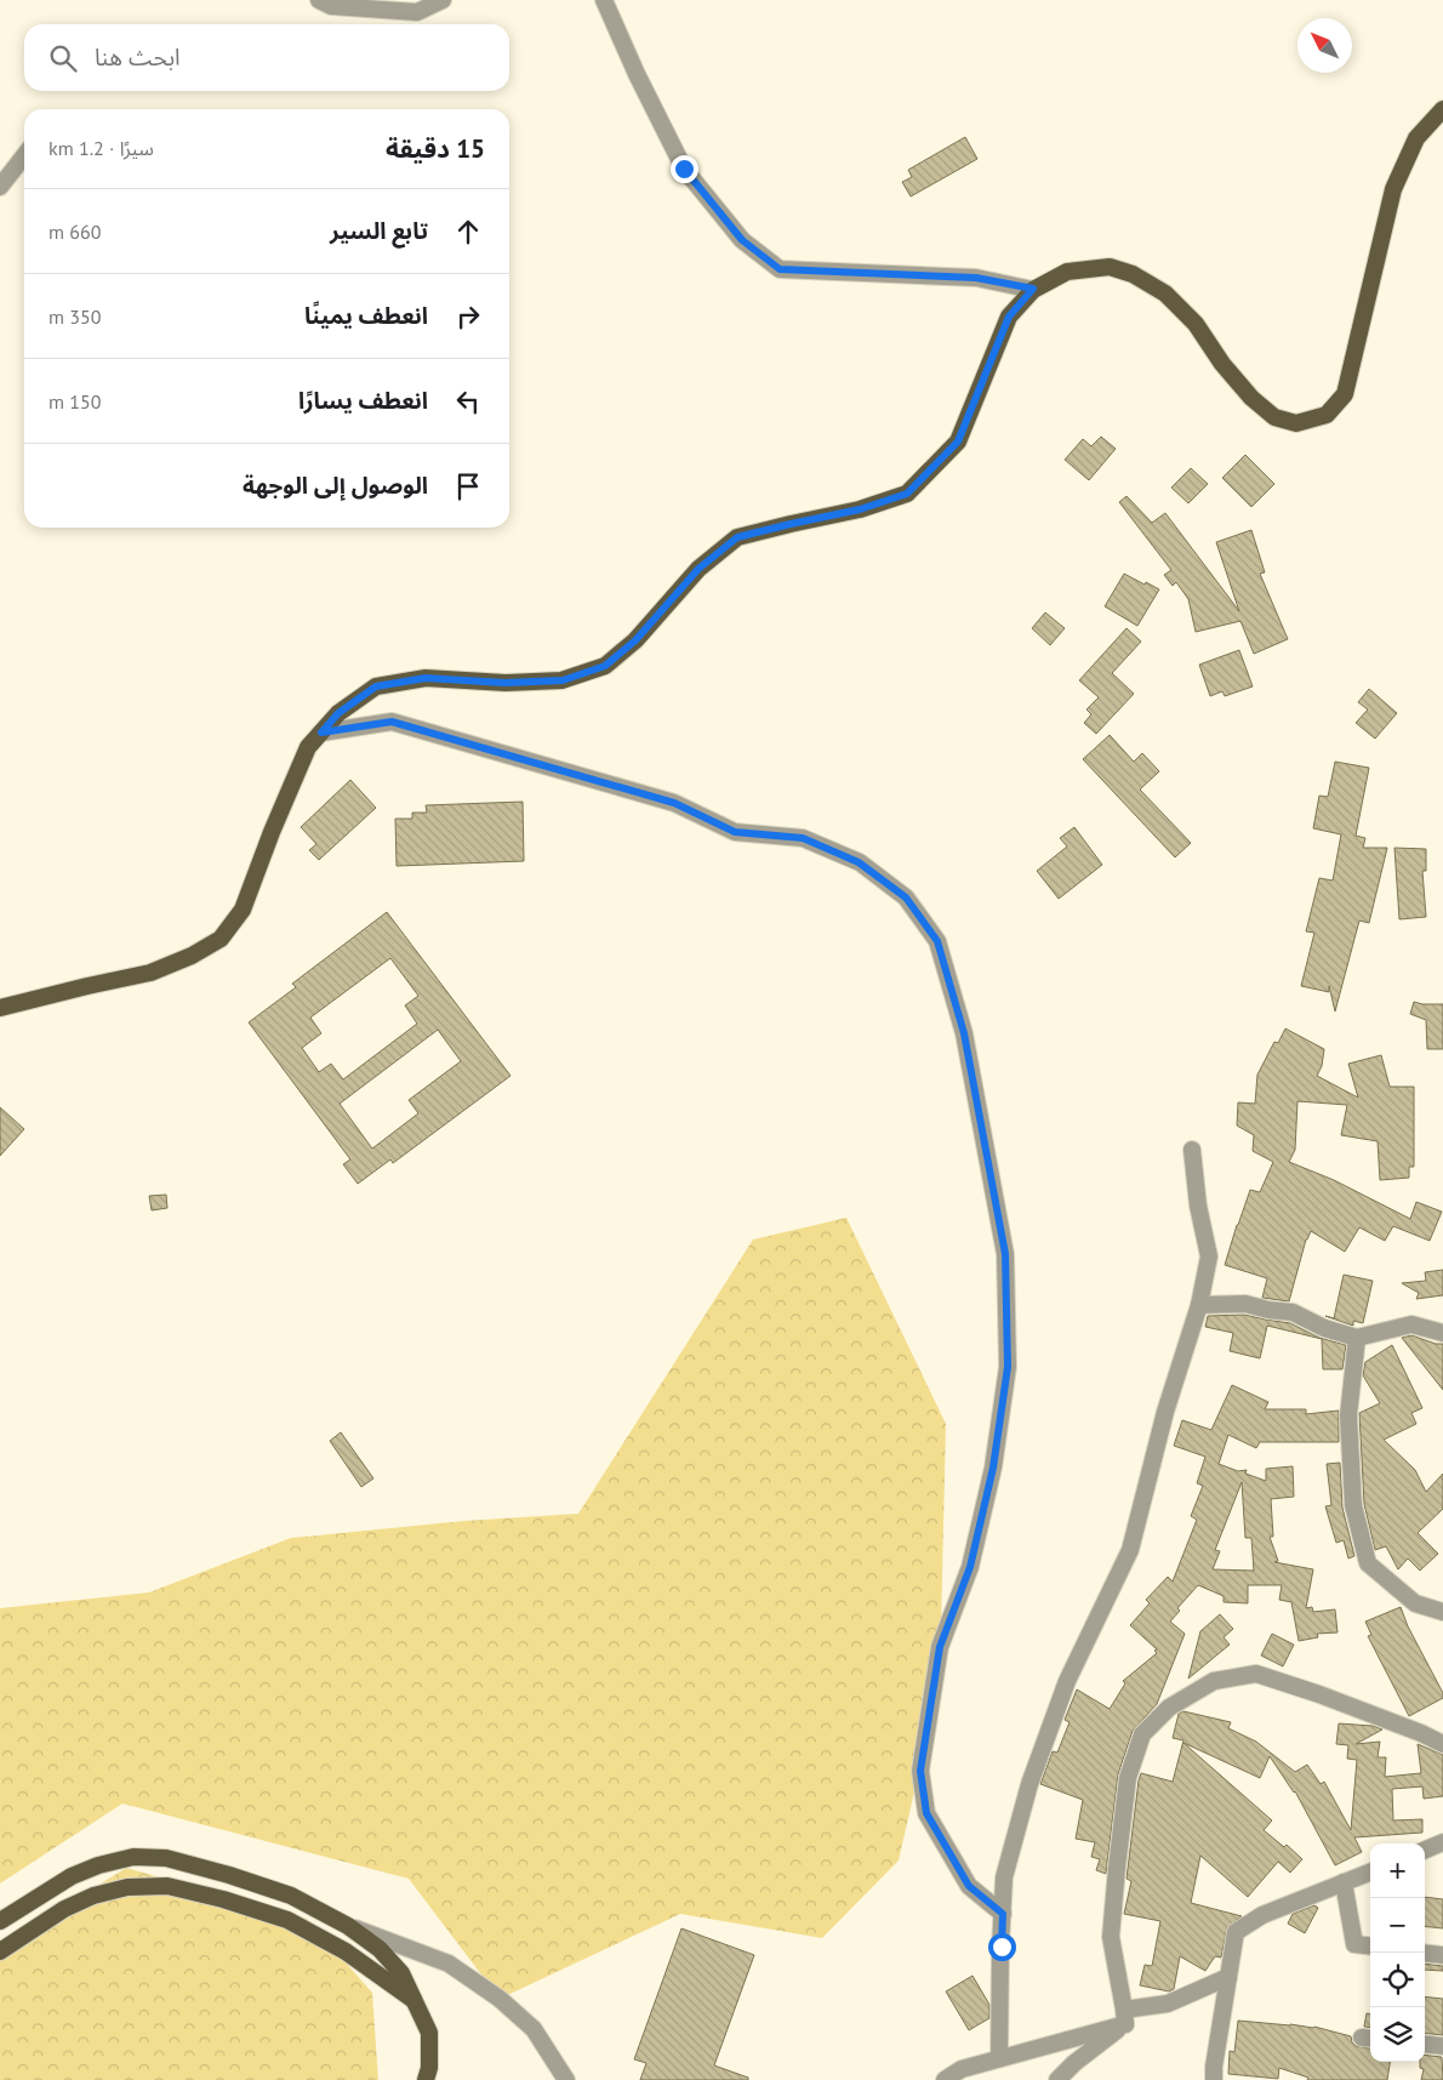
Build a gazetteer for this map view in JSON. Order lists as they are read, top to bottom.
{
  "north": "top left",
  "page": {
    "search": "ابحث هنا",
    "heading": ["15 دقيقة", "سيرًا · 1.2 km"],
    "list": [
      ["تابع السير", "660 m"],
      ["انعطف يمينًا", "350 m"],
      ["انعطف يسارًا", "150 m"],
      "الوصول إلى الوجهة"
    ],
    "map_buttons": ["+", "−"]
  }
}
